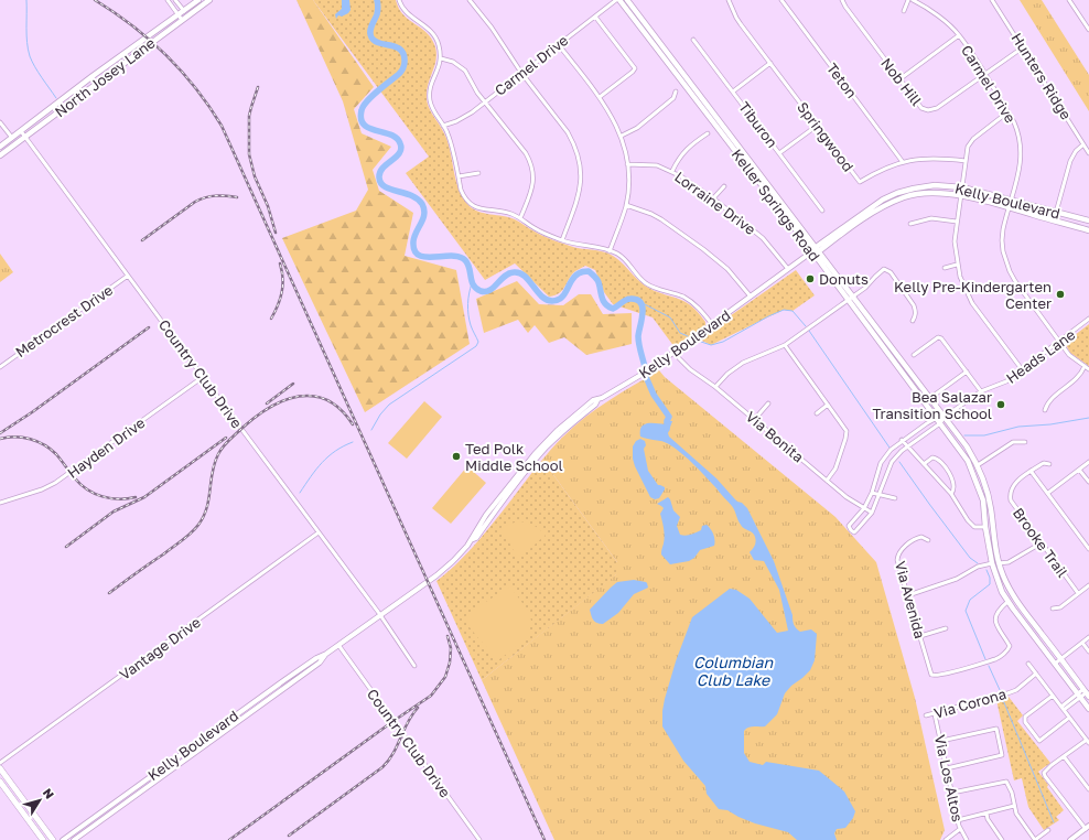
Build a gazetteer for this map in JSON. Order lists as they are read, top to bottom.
{
  "streets": {
    "main road": ["North Josey Lane", "Kelly Boulevard", "Keller Springs Road"],
    "street": [
      "Carmel Drive",
      "Hunters Ridge",
      "Teton",
      "Nob Hill",
      "Tiburon",
      "Springwood",
      "Lorraine Drive",
      "Metrocrest Drive",
      "Heads Lane",
      "Country Club Drive",
      "Via Bonita",
      "Hayden Drive",
      "Brooke Trail",
      "Via Avenida",
      "Vantage Drive",
      "Via Corona",
      "Via Los Altos"
    ]
  },
  "crossings": [
    ["Carmel Drive", "Nob Hill"],
    ["Carmel Drive", "Kelly Boulevard"],
    ["Carmel Drive", "Keller Springs Road"],
    ["Carmel Drive", "Heads Lane"],
    ["Hunters Ridge", "Nob Hill"],
    ["North Josey Lane", "Country Club Drive"],
    ["Teton", "Springwood"],
    ["Kelly Boulevard", "Lorraine Drive"],
    ["Kelly Boulevard", "Keller Springs Road"],
    ["Kelly Boulevard", "Country Club Drive"],
    ["Keller Springs Road", "Heads Lane"],
    ["Keller Springs Road", "Via Avenida"],
    ["Metrocrest Drive", "Country Club Drive"],
    ["Country Club Drive", "Hayden Drive"],
    ["Country Club Drive", "Vantage Drive"],
    ["Via Corona", "Via Los Altos"]
  ],
  "water": ["Columbian Club Lake"],
  "places": [
    "Donuts",
    "Kelly Pre-Kindergarten Center",
    "Bea Salazar Transition School",
    "Ted Polk Middle School"
  ],
  "north": "top right"
}
